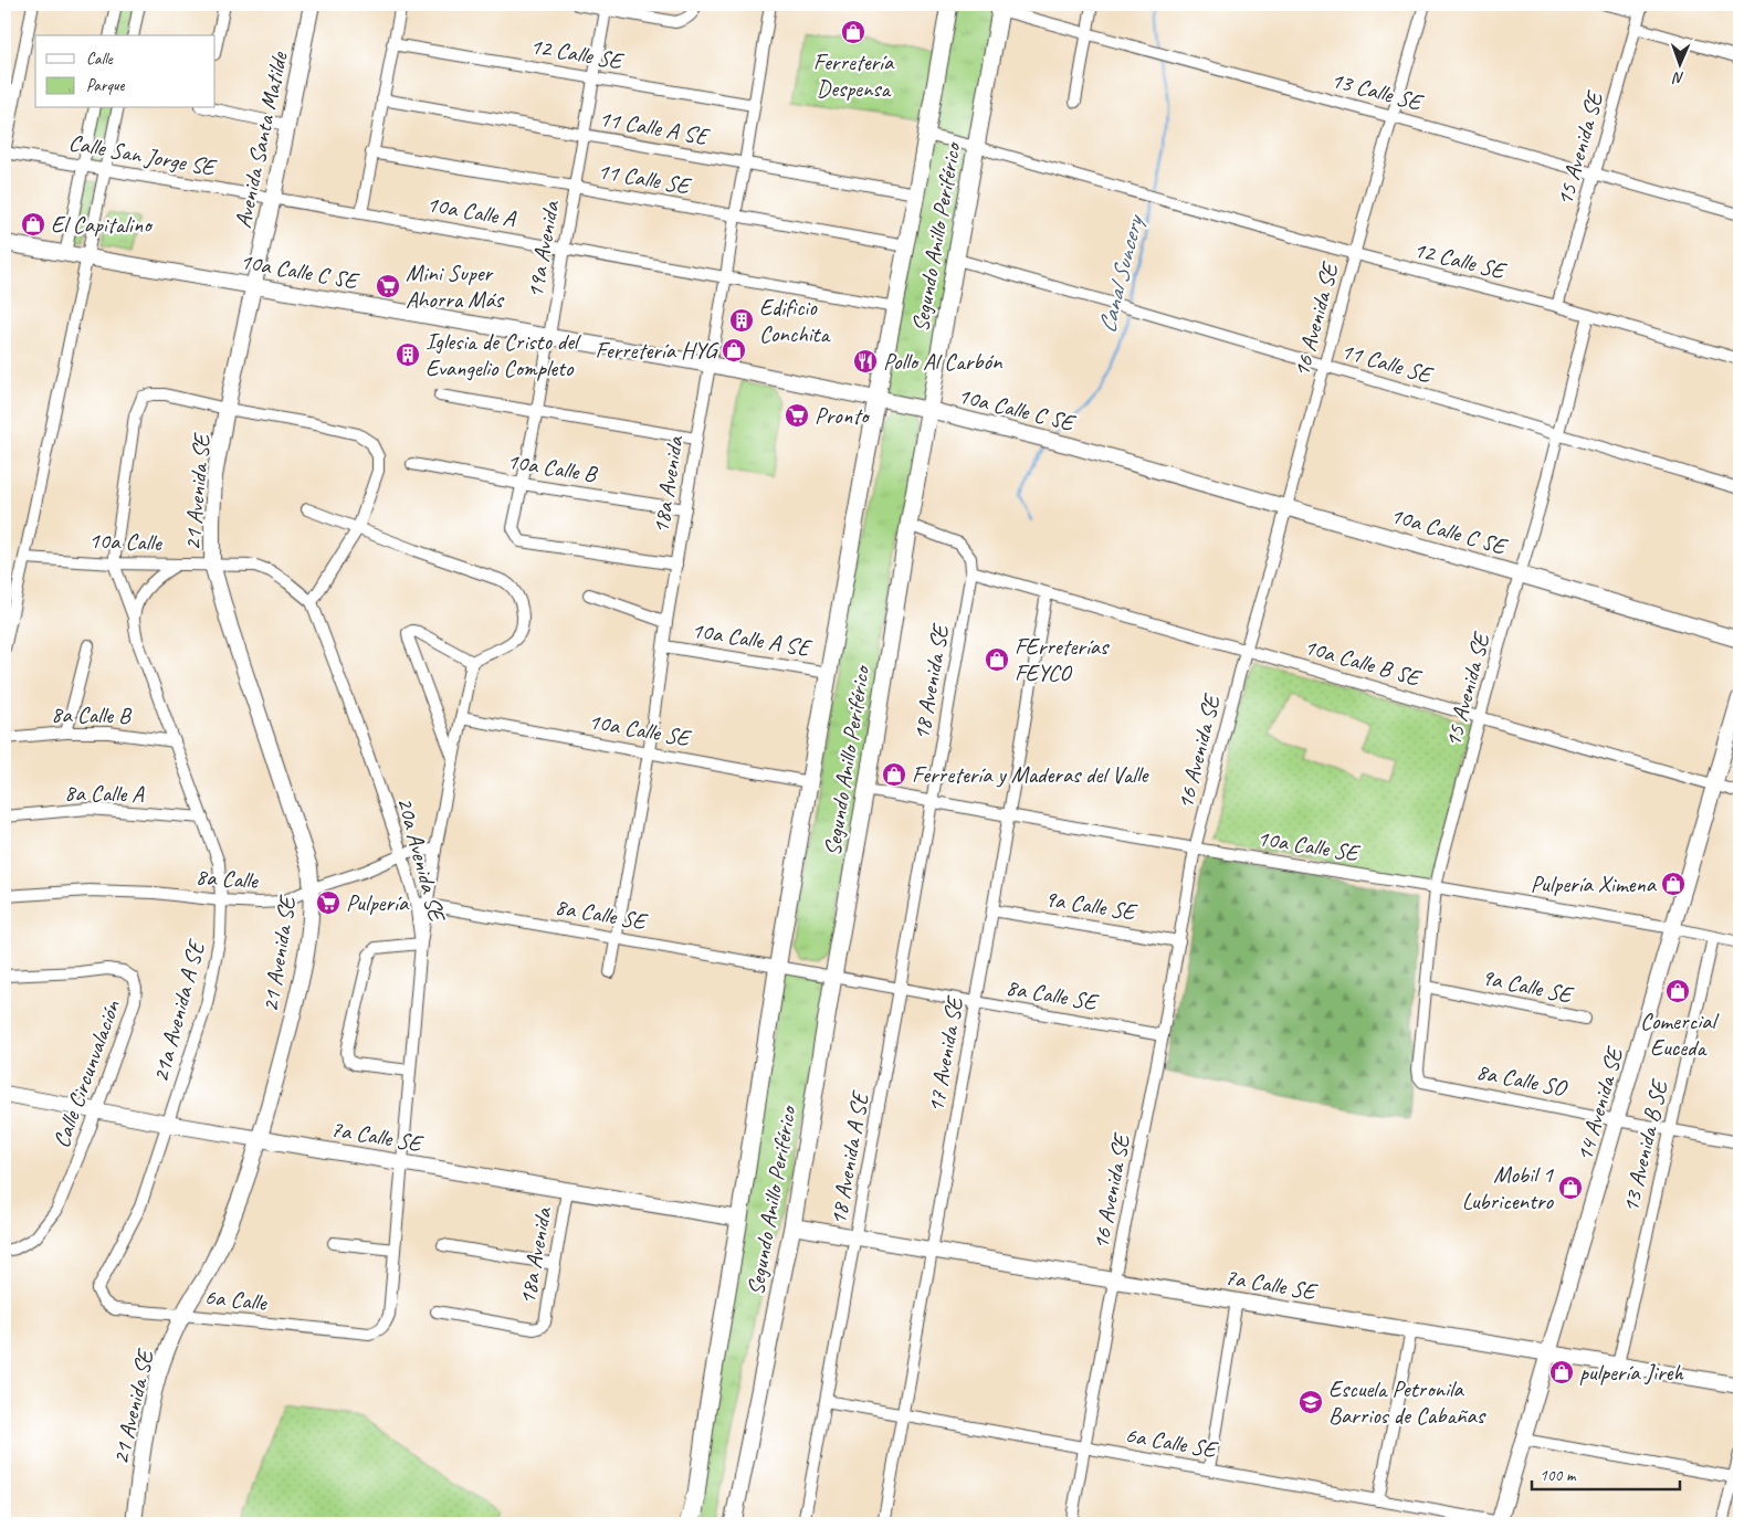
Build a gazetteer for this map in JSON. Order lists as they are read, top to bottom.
{
  "streets": {
    "main road": ["Segundo Anillo Periférico"],
    "street": [
      "12 Calle SE",
      "13 Calle SE",
      "11 Calle A SE",
      "Avenida Santa Matilde",
      "15 Avenida SE",
      "Calle San Jorge SE",
      "11 Calle SE",
      "10a Calle A",
      "19a Avenida",
      "10a Calle C SE",
      "16 Avenida SE",
      "10a Calle B",
      "18a Avenida",
      "21 Avenida SE",
      "10a Calle",
      "10a Calle A SE",
      "10a Calle B SE",
      "18 Avenida SE",
      "8a Calle B",
      "10a Calle SE",
      "8a Calle A",
      "20a Avenida SE",
      "8a Calle",
      "9a Calle SE",
      "8a Calle SE",
      "21a Avenida A SE",
      "17 Avenida SE",
      "Calle Circunvalación",
      "8a Calle SO",
      "14 Avenida SE",
      "7a Calle SE",
      "13 Avenida B SE",
      "18 Avenida A SE",
      "6a Calle",
      "6a Calle SE"
    ]
  },
  "crossings": [
    ["12 Calle SE", "15 Avenida SE"],
    ["12 Calle SE", "Segundo Anillo Periférico"],
    ["12 Calle SE", "19a Avenida"],
    ["12 Calle SE", "16 Avenida SE"],
    ["12 Calle SE", "18a Avenida"],
    ["13 Calle SE", "15 Avenida SE"],
    ["13 Calle SE", "Segundo Anillo Periférico"],
    ["13 Calle SE", "16 Avenida SE"],
    ["11 Calle A SE", "Segundo Anillo Periférico"],
    ["11 Calle A SE", "19a Avenida"],
    ["11 Calle A SE", "18a Avenida"],
    ["Avenida Santa Matilde", "Calle San Jorge SE"],
    ["Avenida Santa Matilde", "10a Calle A"],
    ["Avenida Santa Matilde", "10a Calle C SE"],
    ["Avenida Santa Matilde", "21 Avenida SE"],
    ["15 Avenida SE", "11 Calle SE"],
    ["15 Avenida SE", "10a Calle C SE"],
    ["15 Avenida SE", "10a Calle B SE"],
    ["15 Avenida SE", "10a Calle SE"],
    ["15 Avenida SE", "9a Calle SE"],
    ["15 Avenida SE", "8a Calle SO"],
    ["Calle San Jorge SE", "10a Calle A"],
    ["11 Calle SE", "Segundo Anillo Periférico"],
    ["11 Calle SE", "19a Avenida"],
    ["11 Calle SE", "16 Avenida SE"],
    ["11 Calle SE", "18a Avenida"],
    ["10a Calle A", "Segundo Anillo Periférico"],
    ["10a Calle A", "19a Avenida"],
    ["10a Calle A", "18a Avenida"],
    ["Segundo Anillo Periférico", "10a Calle C SE"],
    ["Segundo Anillo Periférico", "10a Calle A SE"],
    ["Segundo Anillo Periférico", "10a Calle SE"],
    ["Segundo Anillo Periférico", "8a Calle SE"],
    ["Segundo Anillo Periférico", "7a Calle SE"],
    ["19a Avenida", "10a Calle C SE"],
    ["19a Avenida", "10a Calle B"],
    ["19a Avenida", "18a Avenida"],
    ["10a Calle C SE", "16 Avenida SE"],
    ["10a Calle C SE", "18a Avenida"],
    ["10a Calle C SE", "21 Avenida SE"],
    ["16 Avenida SE", "10a Calle B SE"],
    ["16 Avenida SE", "10a Calle SE"],
    ["16 Avenida SE", "9a Calle SE"],
    ["16 Avenida SE", "8a Calle SE"],
    ["16 Avenida SE", "7a Calle SE"],
    ["16 Avenida SE", "6a Calle SE"],
    ["10a Calle B", "18a Avenida"],
    ["18a Avenida", "10a Calle A SE"],
    ["18a Avenida", "10a Calle SE"],
    ["18a Avenida", "8a Calle SE"],
    ["18a Avenida", "7a Calle SE"],
    ["21 Avenida SE", "10a Calle"],
    ["21 Avenida SE", "8a Calle"],
    ["21 Avenida SE", "7a Calle SE"],
    ["21 Avenida SE", "6a Calle"],
    ["10a Calle", "20a Avenida SE"],
    ["10a Calle", "21a Avenida A SE"],
    ["10a Calle B SE", "18 Avenida SE"],
    ["10a Calle B SE", "17 Avenida SE"],
    ["10a Calle B SE", "14 Avenida SE"],
    ["18 Avenida SE", "10a Calle SE"],
    ["18 Avenida SE", "18 Avenida A SE"],
    ["8a Calle B", "21a Avenida A SE"],
    ["10a Calle SE", "17 Avenida SE"],
    ["10a Calle SE", "14 Avenida SE"],
    ["10a Calle SE", "13 Avenida B SE"],
    ["10a Calle SE", "18 Avenida A SE"],
    ["8a Calle A", "21a Avenida A SE"],
    ["20a Avenida SE", "8a Calle"],
    ["20a Avenida SE", "8a Calle SE"],
    ["20a Avenida SE", "7a Calle SE"],
    ["20a Avenida SE", "6a Calle"],
    ["8a Calle", "21a Avenida A SE"],
    ["9a Calle SE", "17 Avenida SE"],
    ["8a Calle SE", "17 Avenida SE"],
    ["8a Calle SE", "18 Avenida A SE"],
    ["21a Avenida A SE", "7a Calle SE"],
    ["21a Avenida A SE", "6a Calle"],
    ["17 Avenida SE", "7a Calle SE"],
    ["17 Avenida SE", "6a Calle SE"],
    ["Calle Circunvalación", "7a Calle SE"],
    ["8a Calle SO", "14 Avenida SE"],
    ["8a Calle SO", "13 Avenida B SE"],
    ["14 Avenida SE", "7a Calle SE"],
    ["14 Avenida SE", "6a Calle SE"],
    ["7a Calle SE", "13 Avenida B SE"],
    ["7a Calle SE", "18 Avenida A SE"],
    ["18 Avenida A SE", "6a Calle SE"]
  ],
  "water": ["Canal Suncery"],
  "places": {
    "shop": [
      "Ferretería Despensa",
      "El Capitalino",
      "Ferretería HYG",
      "FErreterías FEYCO",
      "Ferretería y Maderas del Valle",
      "Pulpería Ximena",
      "Comercial Euceda",
      "Mobil 1 Lubricentro",
      "pulpería Jireh"
    ],
    "supermarket": ["Mini Super Ahorra Más", "Pronto", "Pulpería"],
    "building": ["Edificio Conchita", "Iglesia de Cristo del Evangelio Completo"],
    "restaurant": ["Pollo Al Carbón"],
    "school or university": ["Escuela Petronila Barrios de Cabañas"]
  },
  "legend": ["Calle", "Parque"],
  "scale_bar": "100 m",
  "north": "bottom"
}
